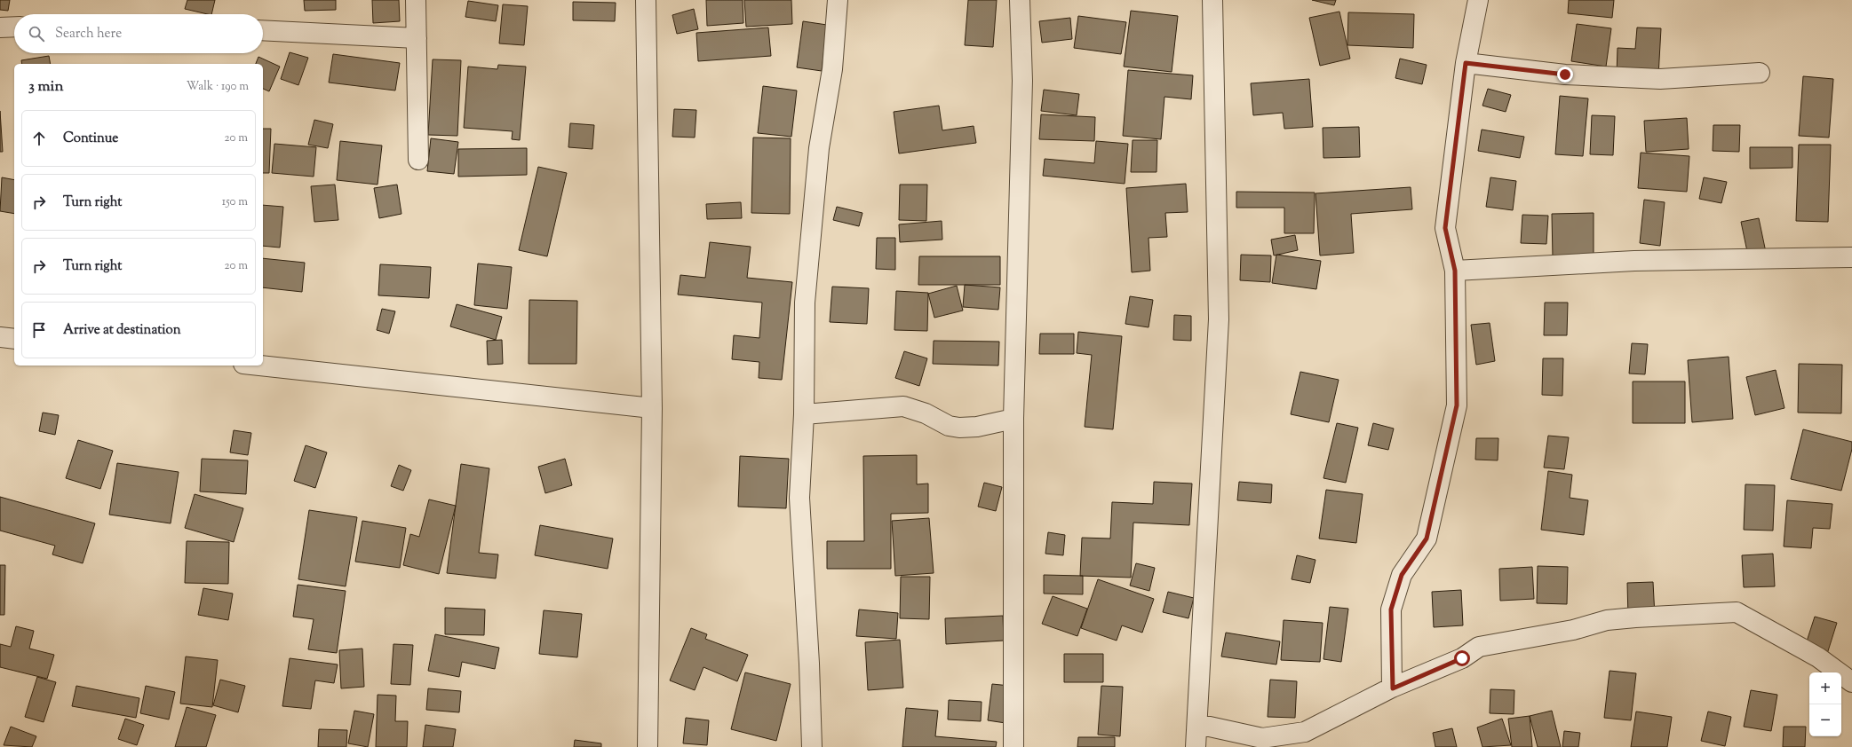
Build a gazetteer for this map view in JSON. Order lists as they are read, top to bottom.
{
  "page": {
    "search": "Search here",
    "heading": ["3 min", "Walk · 190 m"],
    "list": [
      ["Continue", "20 m"],
      ["Turn right", "150 m"],
      ["Turn right", "20 m"],
      "Arrive at destination"
    ],
    "map_buttons": ["+", "−"]
  }
}
